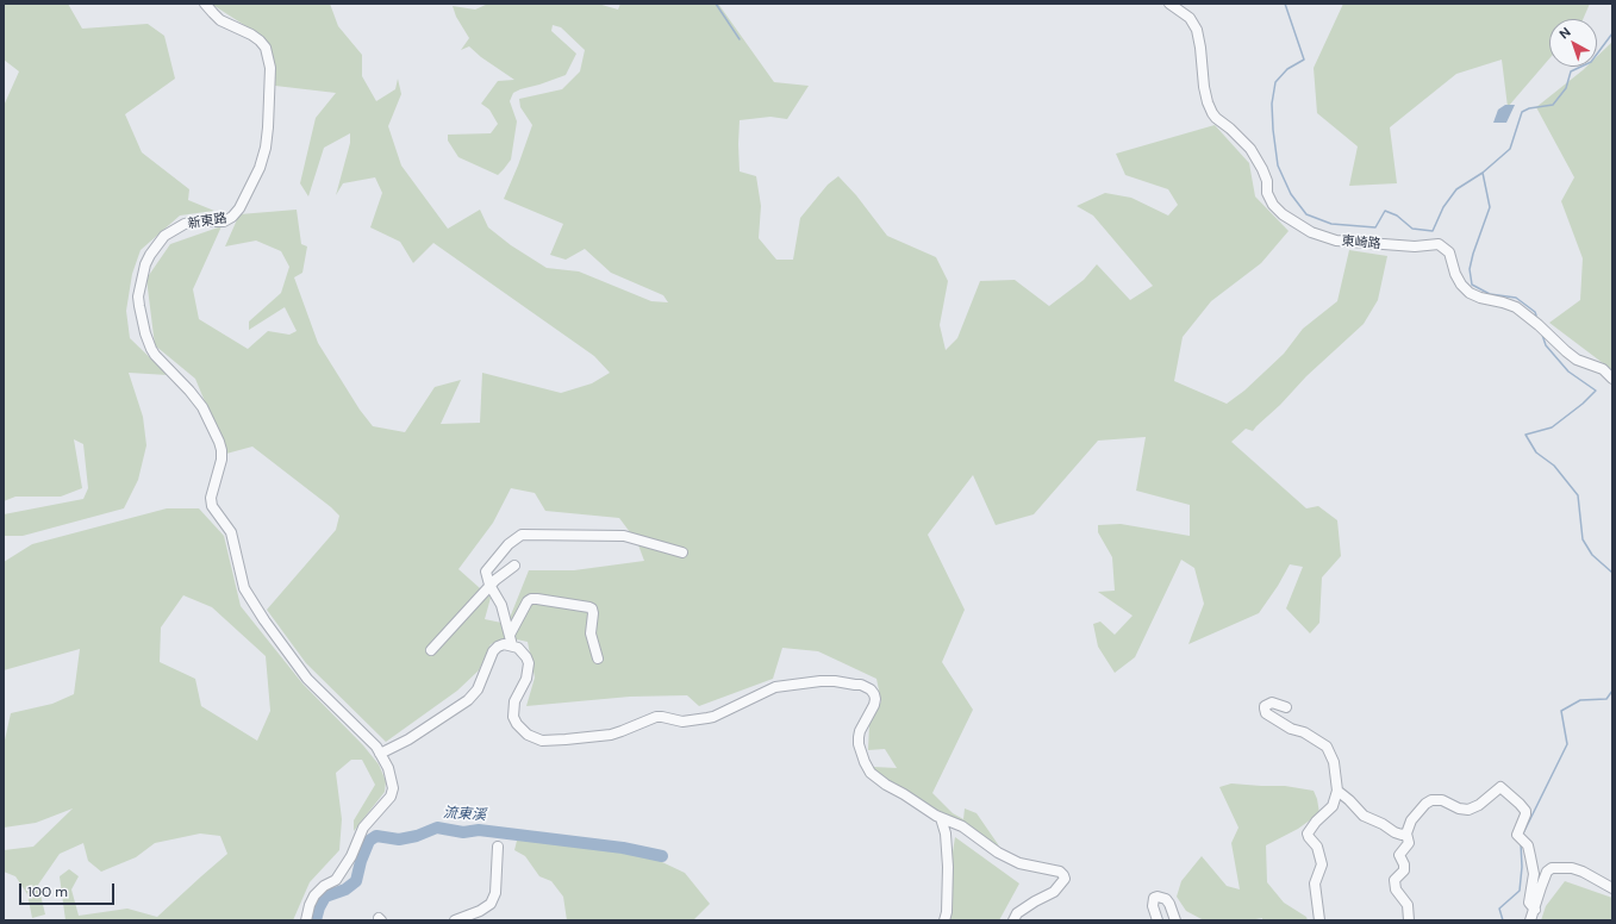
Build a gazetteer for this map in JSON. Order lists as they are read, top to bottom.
{
  "streets": {
    "street": ["新東路", "東崎路"]
  },
  "water": ["流東溪"],
  "scale_bar": "100 m",
  "north": "top left"
}
